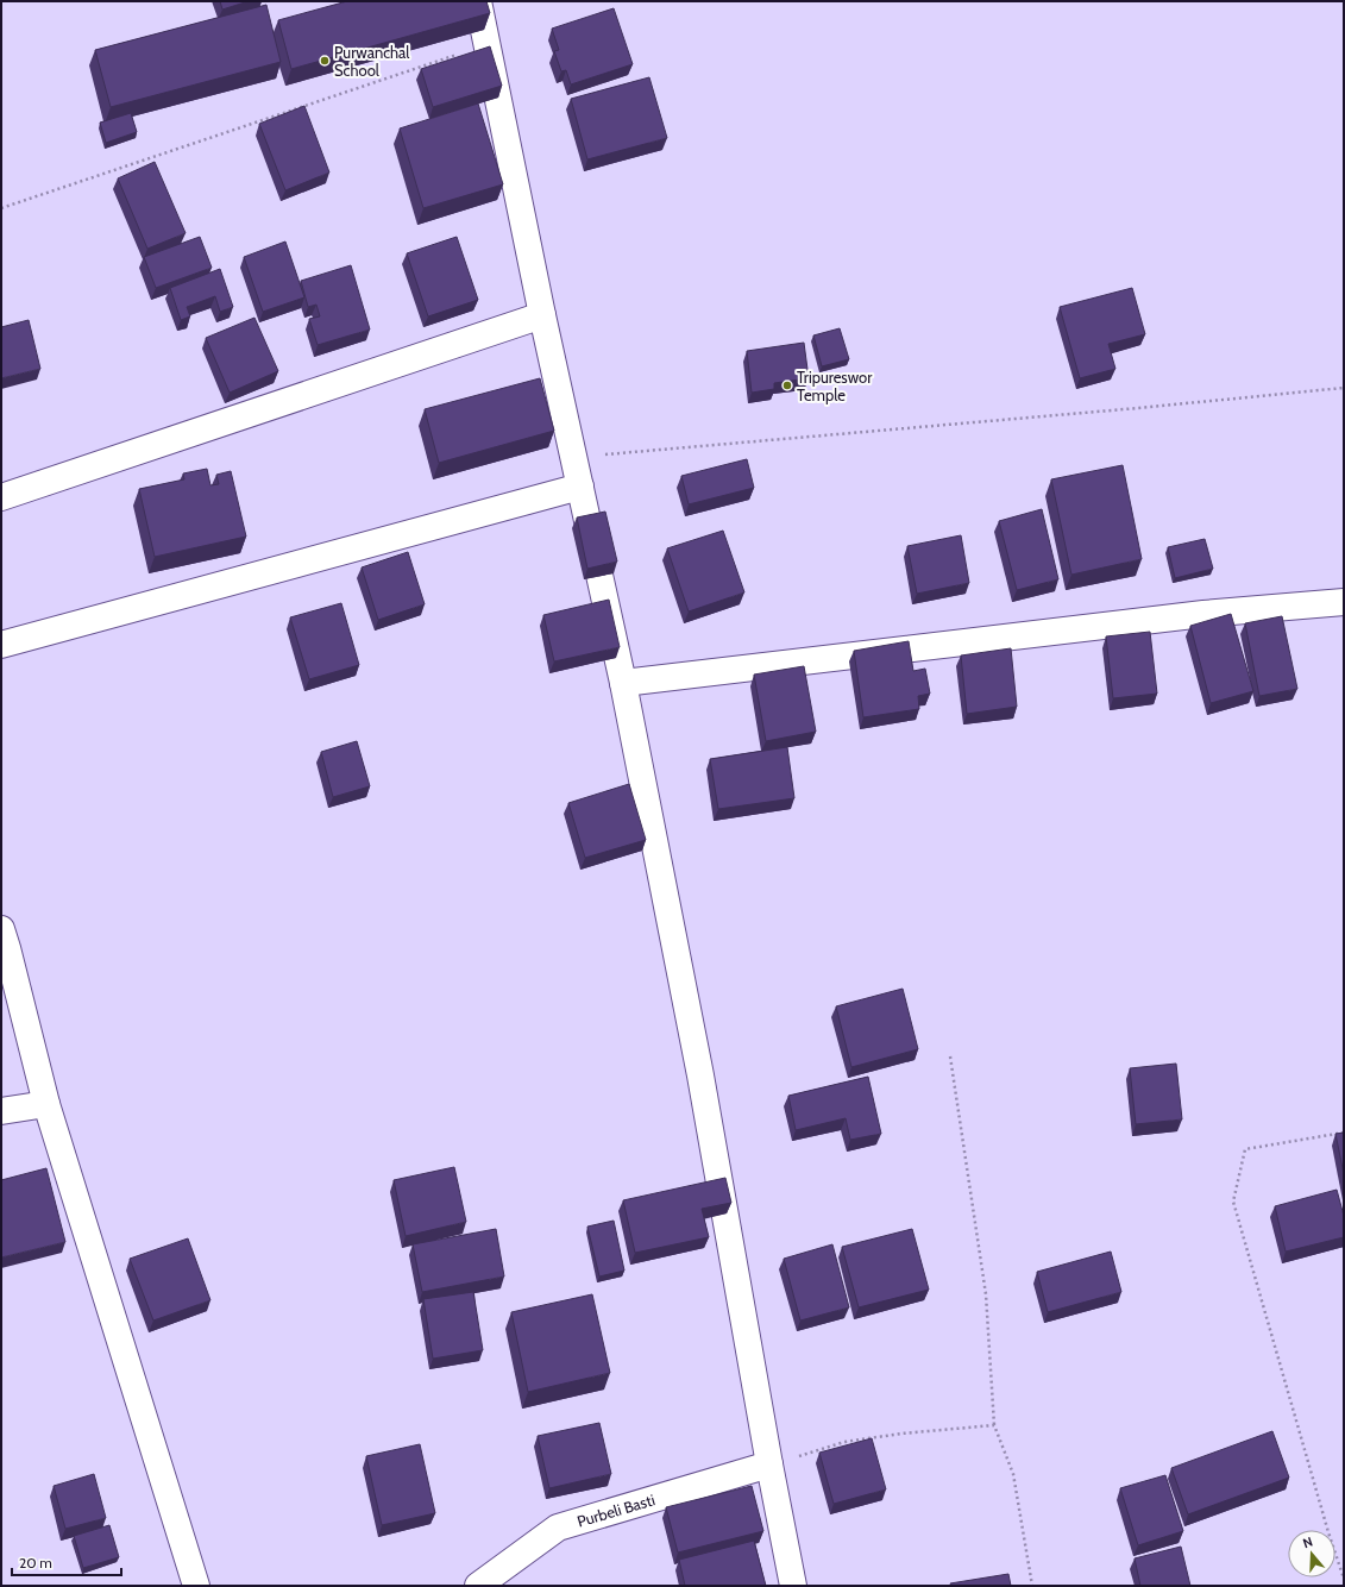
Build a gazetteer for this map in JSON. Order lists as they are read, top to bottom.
{
  "streets": {
    "street": ["Purbeli Basti"]
  },
  "places": ["Purwanchal School", "Tripureswor Temple"],
  "scale_bar": "20 m",
  "north": "top"
}
